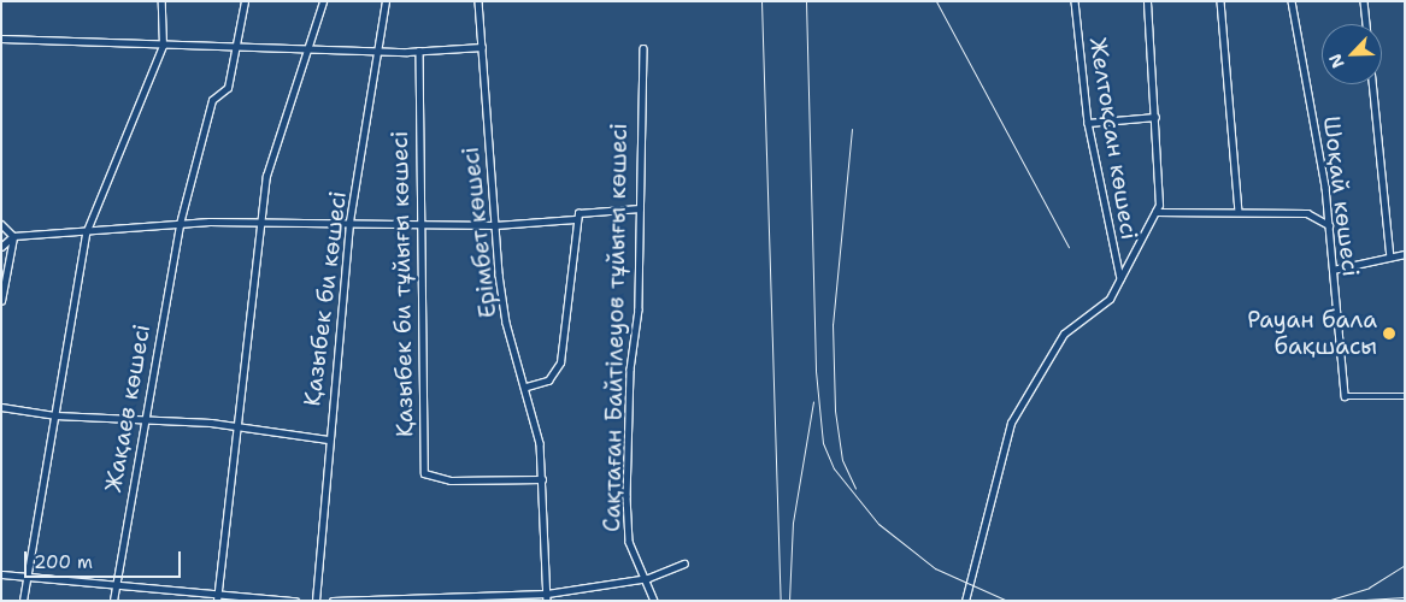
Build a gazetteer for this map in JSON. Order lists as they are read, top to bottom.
{
  "streets": {
    "street": [
      "Желтоқсан көшесі",
      "Шоқай көшесі",
      "Ерімбет көшесі",
      "Қазыбек би тұйығы көшесі",
      "Қазыбек би көшесі",
      "Сақтаған Байтілеуов тұйығы көшесі",
      "Жақаев көшесі"
    ]
  },
  "crossings": [
    ["Ерімбет көшесі", "Қазыбек би тұйығы көшесі"]
  ],
  "places": ["Рауан бала бақшасы"],
  "scale_bar": "200 m",
  "north": "bottom left"
}
